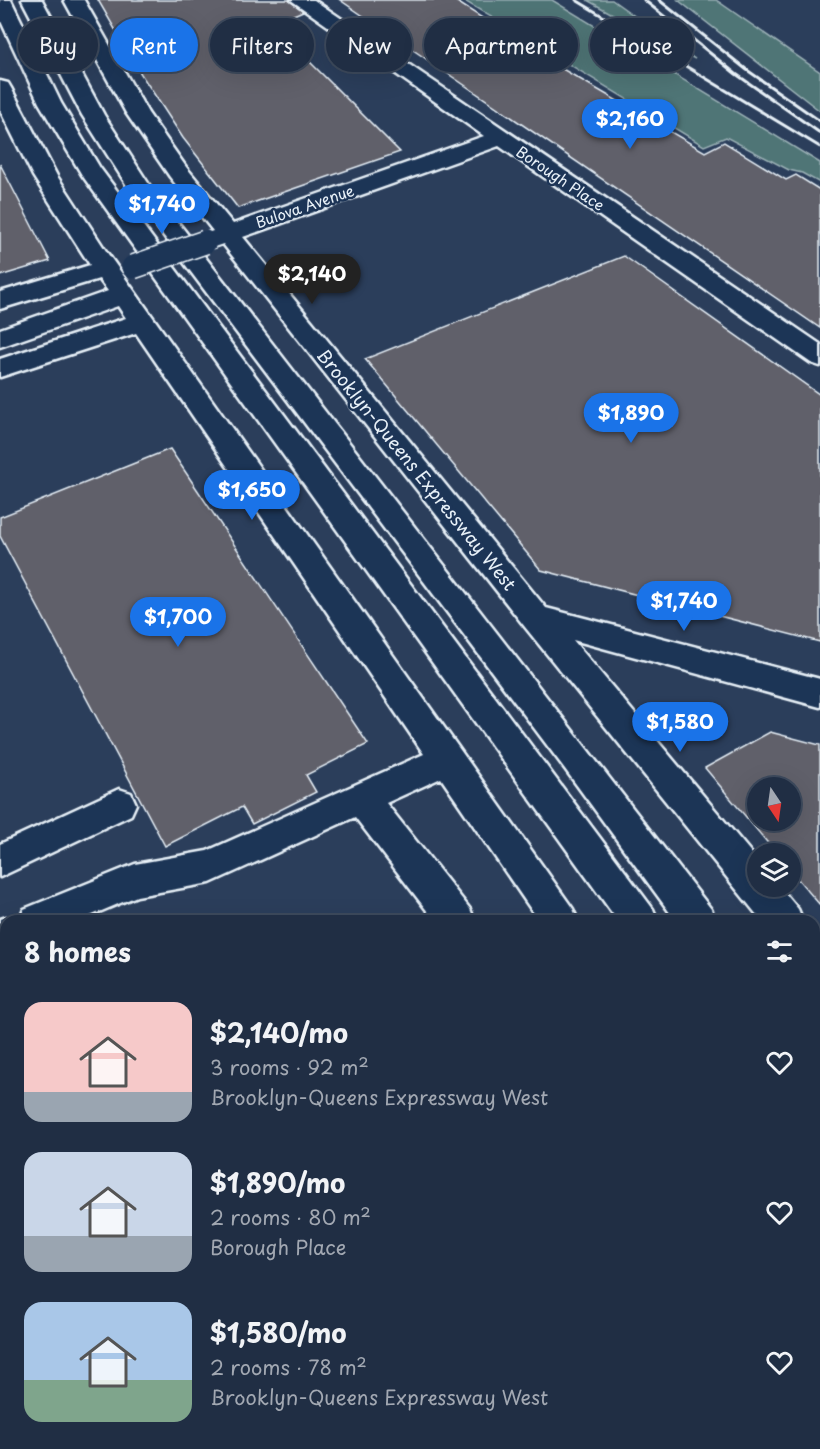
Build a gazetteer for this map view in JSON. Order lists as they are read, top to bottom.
{
  "streets": {
    "main road": ["Borough Place", "Bulova Avenue", "Brooklyn-Queens Expressway West"]
  },
  "crossings": [
    ["Borough Place", "Bulova Avenue"],
    ["Bulova Avenue", "Brooklyn-Queens Expressway West"]
  ],
  "north": "bottom",
  "page": {
    "chip": [
      "Buy",
      "Rent",
      "Filters",
      "New",
      "Apartment",
      "House"
    ],
    "price": [
      "$2,160",
      "$1,740",
      "$2,140",
      "$1,890",
      "$1,650",
      "$1,740",
      "$1,700",
      "$1,580"
    ],
    "heading": "8 homes",
    "list": [
      {
        "name": "$2,140/mo",
        "note": "3 rooms · 92 m² · Brooklyn-Queens Expressway West"
      },
      {
        "name": "$1,890/mo",
        "note": "2 rooms · 80 m² · Borough Place"
      },
      {
        "name": "$1,580/mo",
        "note": "2 rooms · 78 m² · Brooklyn-Queens Expressway West"
      }
    ]
  }
}
